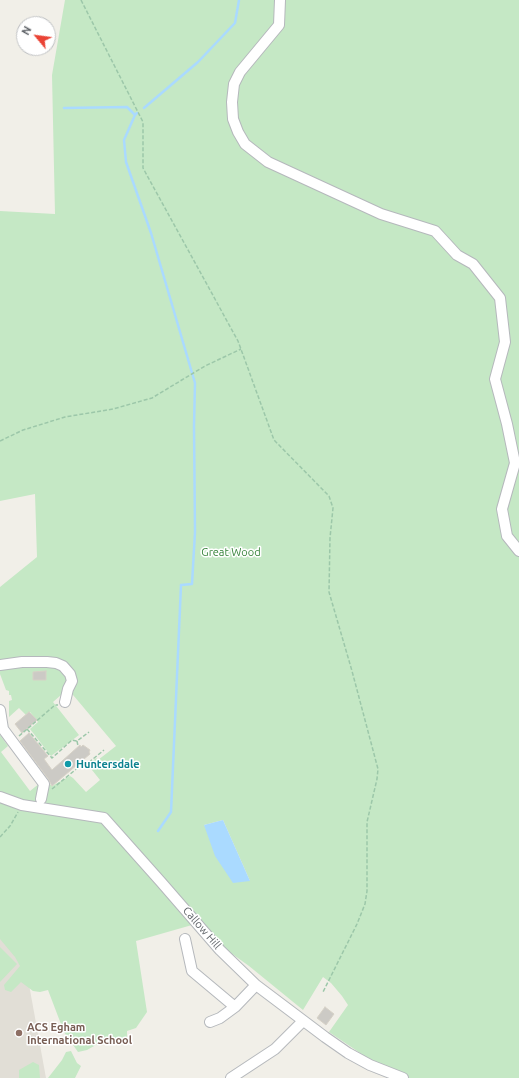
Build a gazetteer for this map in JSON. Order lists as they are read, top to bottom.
{
  "streets": {
    "street": ["Callow Hill"]
  },
  "parks": ["Great Wood"],
  "places": ["Huntersdale", "ACS Egham International School"],
  "north": "top left"
}
